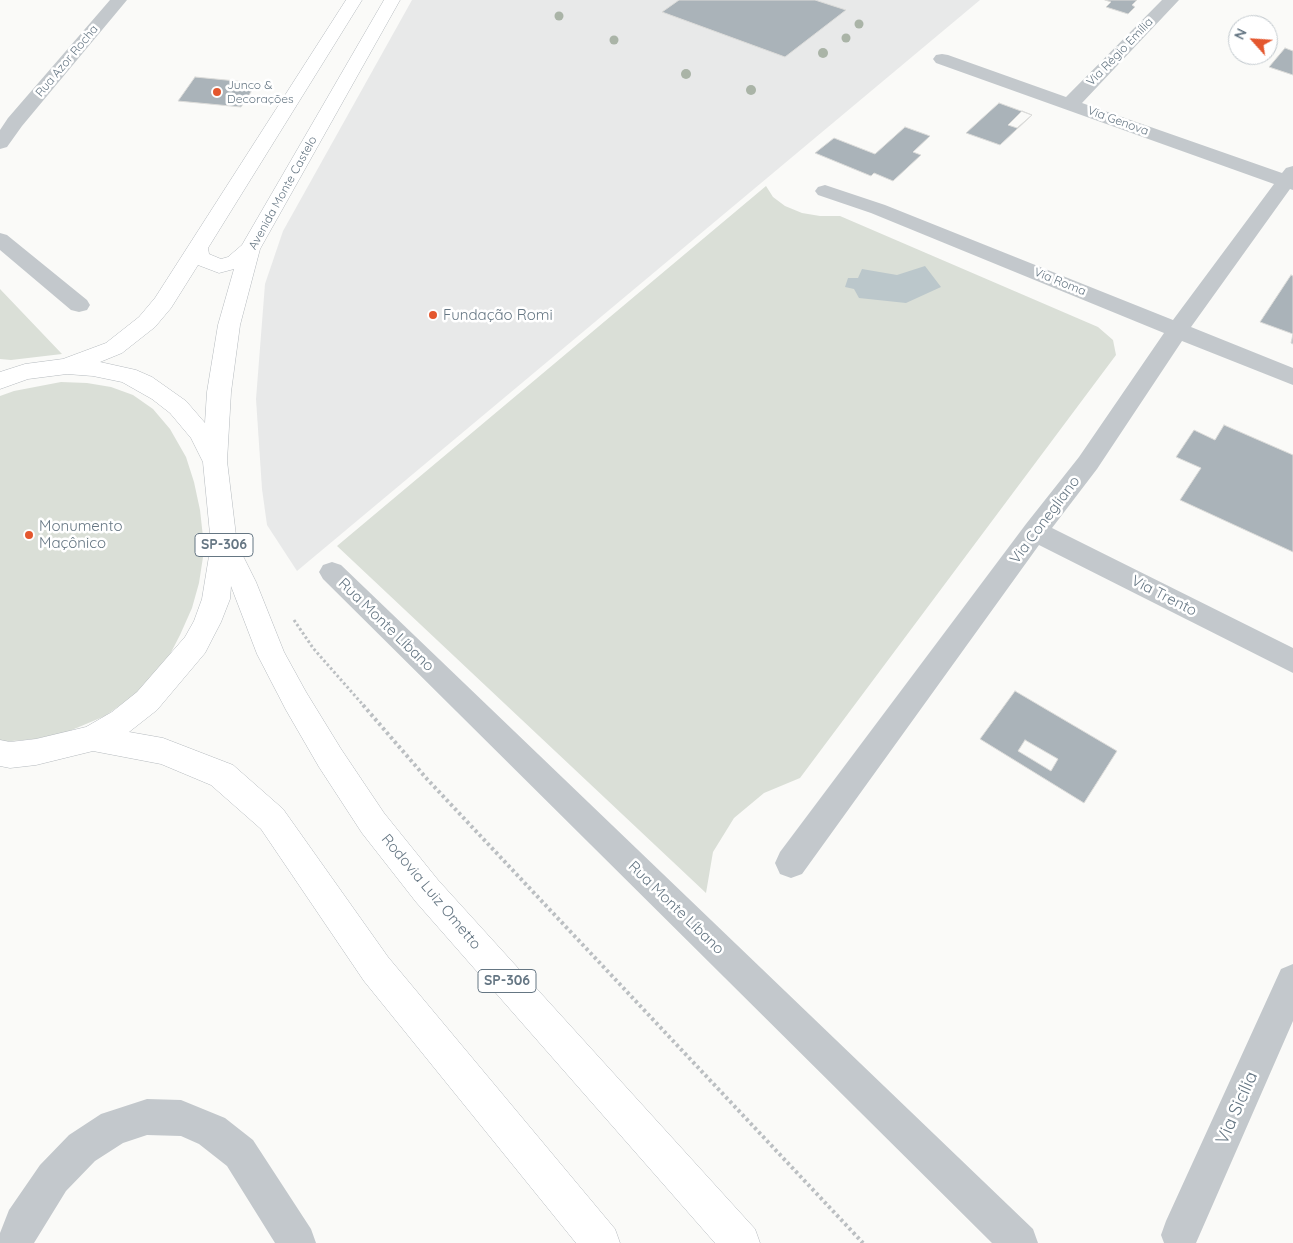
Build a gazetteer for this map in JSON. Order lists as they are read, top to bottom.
{
  "streets": {
    "main road": ["Avenida Monte Castelo", "SP-306", "Rodovia Luiz Ometto"],
    "street": [
      "Via Régio Emília",
      "Rua Azor Rocha",
      "Via Genova",
      "Via Roma",
      "Via Conegliano",
      "Via Trento",
      "Rua Monte Líbano",
      "Via Sicília"
    ]
  },
  "crossings": [
    ["Via Régio Emília", "Via Genova"],
    ["Via Genova", "Via Conegliano"],
    ["Avenida Monte Castelo", "SP-306"],
    ["Via Roma", "Via Conegliano"],
    ["Via Conegliano", "Via Trento"],
    ["SP-306", "Rodovia Luiz Ometto"]
  ],
  "places": ["Junco & Decorações", "Fundação Romi", "Monumento Maçônico"],
  "north": "top left"
}
